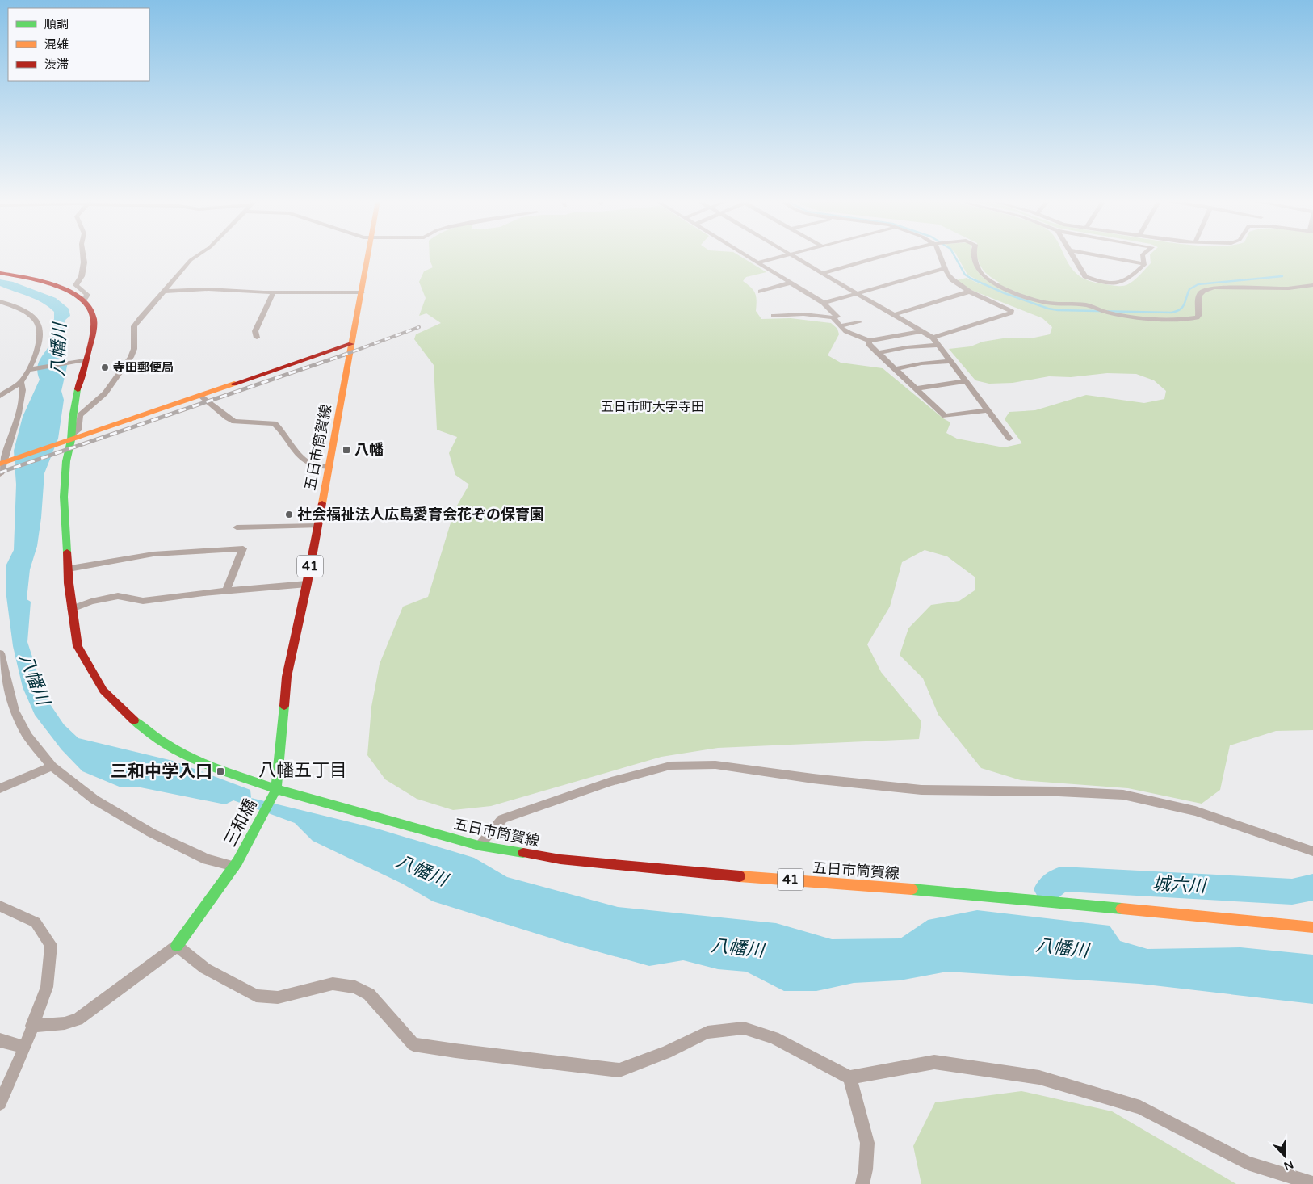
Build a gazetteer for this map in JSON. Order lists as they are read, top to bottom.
{
  "streets": {
    "main road": ["五日市筒賀線", "41", "三和橋"]
  },
  "crossings": [
    ["五日市筒賀線", "三和橋"]
  ],
  "districts": ["五日市町大字寺田", "八幡五丁目"],
  "water": ["八幡川", "城六川"],
  "places": {
    "other": ["寺田郵便局", "社会福祉法人広島愛育会花ぞの保育園"],
    "transit": ["八幡", "三和中学入口"]
  },
  "legend": ["順調", "混雑", "渋滞"],
  "north": "bottom"
}
